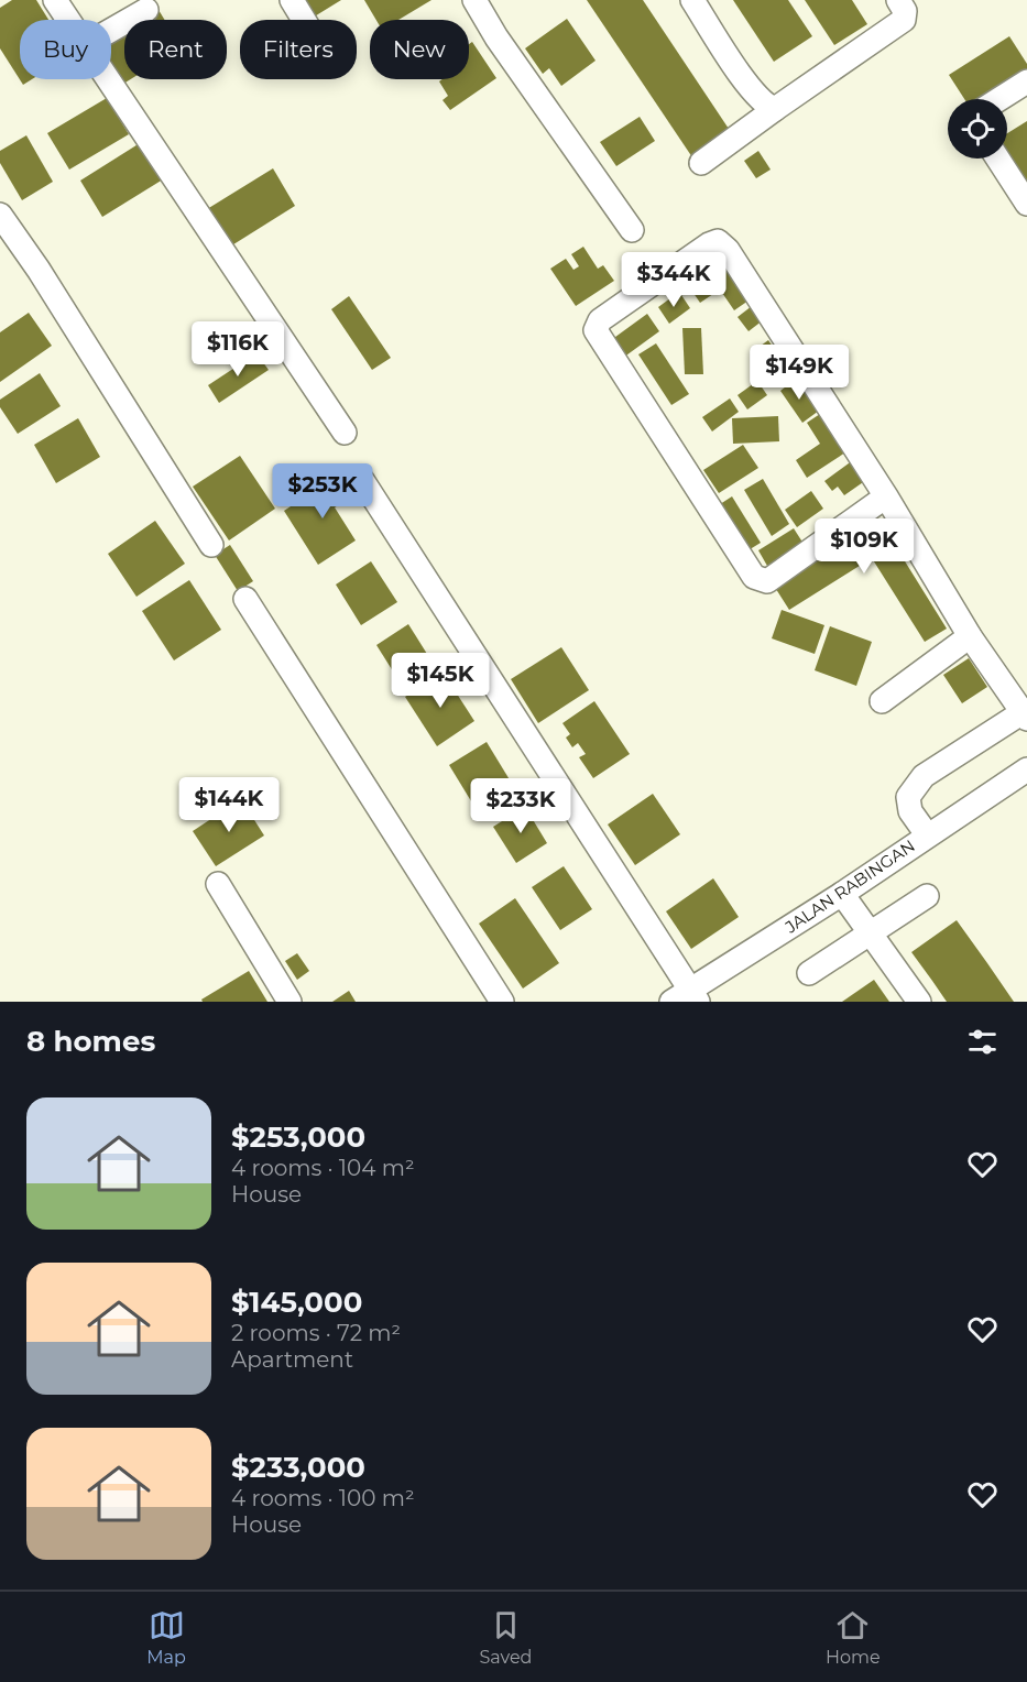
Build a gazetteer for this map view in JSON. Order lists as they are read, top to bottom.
{
  "streets": {
    "street": ["JALAN RABINGAN"]
  },
  "page": {
    "chip": [
      "Buy",
      "Rent",
      "Filters",
      "New"
    ],
    "price": [
      "$344K",
      "$116K",
      "$149K",
      "$253K",
      "$109K",
      "$145K",
      "$144K",
      "$233K"
    ],
    "heading": "8 homes",
    "list": [
      {
        "name": "$253,000",
        "note": "4 rooms · 104 m² · House"
      },
      {
        "name": "$145,000",
        "note": "2 rooms · 72 m² · Apartment"
      },
      {
        "name": "$233,000",
        "note": "4 rooms · 100 m² · House"
      }
    ],
    "tabs": ["Map", "Saved", "Home"]
  }
}
